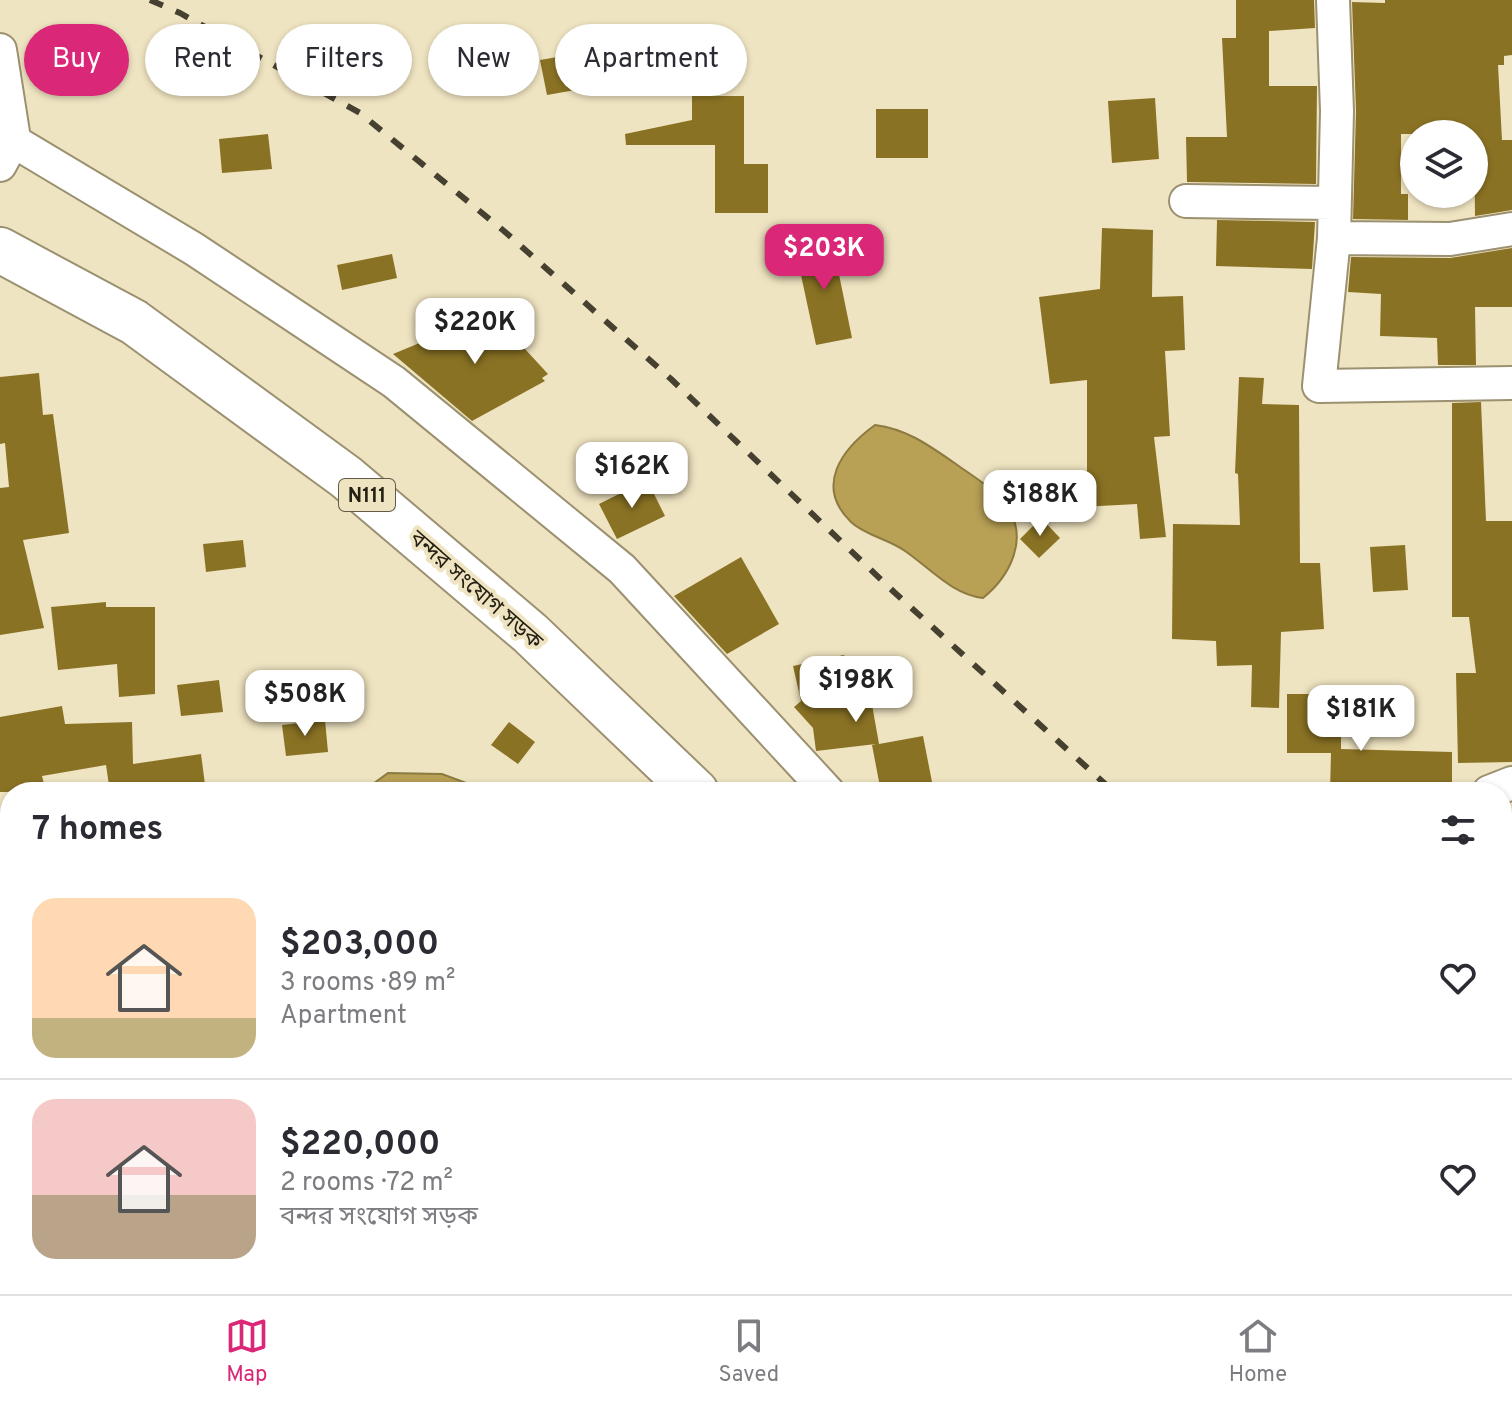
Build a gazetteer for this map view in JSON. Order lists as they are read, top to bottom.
{
  "streets": {
    "highway": ["N111", "বন্দর সংযোগ সড়ক"]
  },
  "page": {
    "chip": [
      "Buy",
      "Rent",
      "Filters",
      "New",
      "Apartment"
    ],
    "price": [
      "$203K",
      "$220K",
      "$162K",
      "$188K",
      "$198K",
      "$508K",
      "$181K"
    ],
    "heading": "7 homes",
    "list": [
      {
        "name": "$203,000",
        "note": "3 rooms · 89 m² · Apartment"
      },
      {
        "name": "$220,000",
        "note": "2 rooms · 72 m² · বন্দর সংযোগ সড়ক"
      }
    ],
    "tabs": ["Map", "Saved", "Home"]
  }
}
